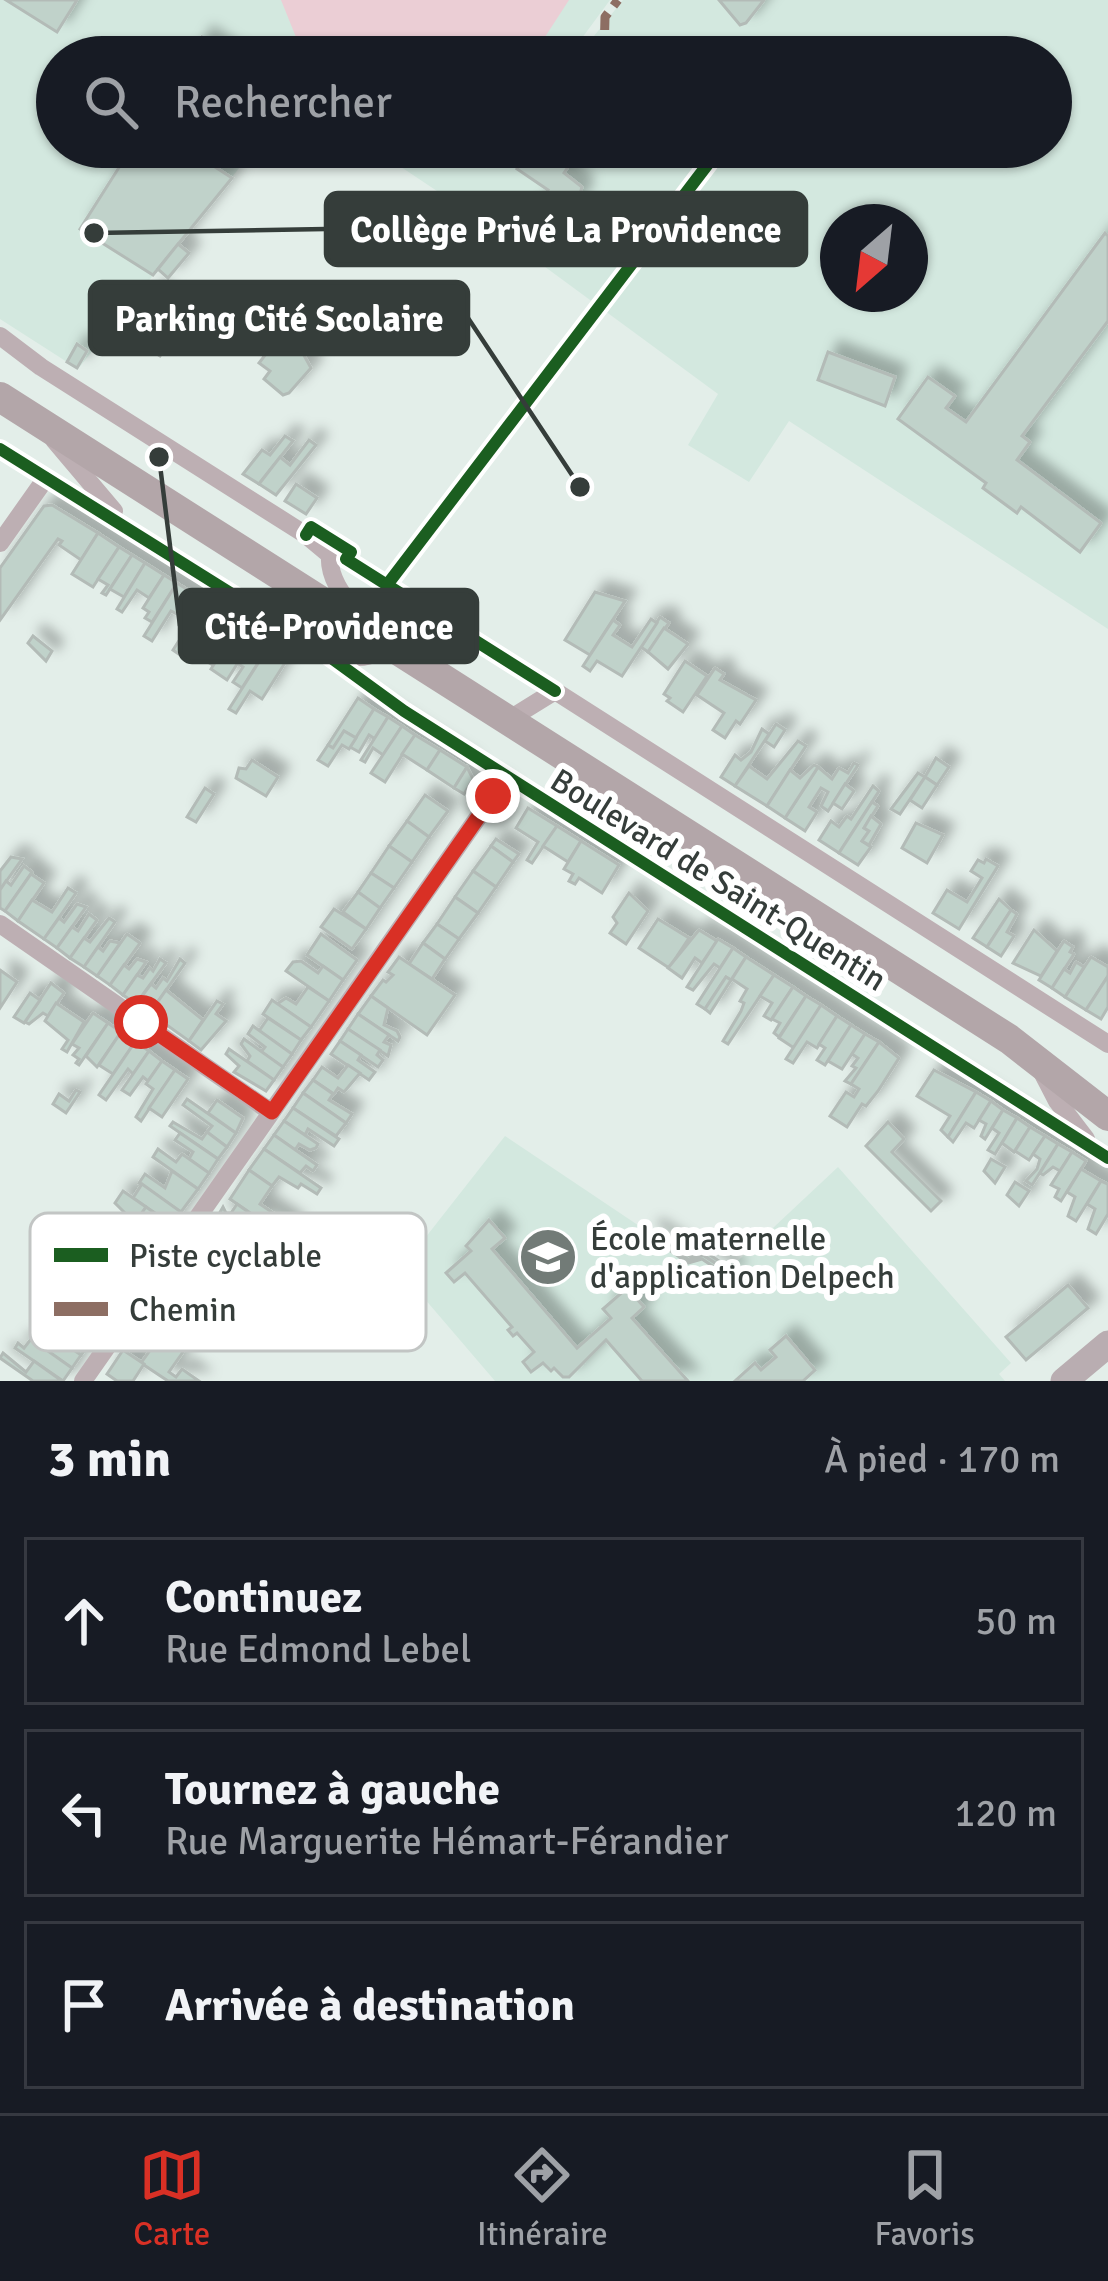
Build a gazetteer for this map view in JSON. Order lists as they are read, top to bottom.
{
  "streets": {
    "main road": ["Boulevard de Saint-Quentin"]
  },
  "places": {
    "other": ["Collège Privé La Providence", "Cité-Providence", "Parking Cité Scolaire"],
    "school or university": ["École maternelle d'application Delpech"]
  },
  "legend": ["Piste cyclable", "Chemin"],
  "north": "bottom left",
  "page": {
    "search": "Rechercher",
    "heading": ["3 min", "À pied · 170 m"],
    "list": [
      ["Continuez", "Rue Edmond Lebel", "50 m"],
      ["Tournez à gauche", "Rue Marguerite Hémart-Férandier", "120 m"],
      "Arrivée à destination"
    ],
    "nav": ["Carte", "Itinéraire", "Favoris"]
  }
}
